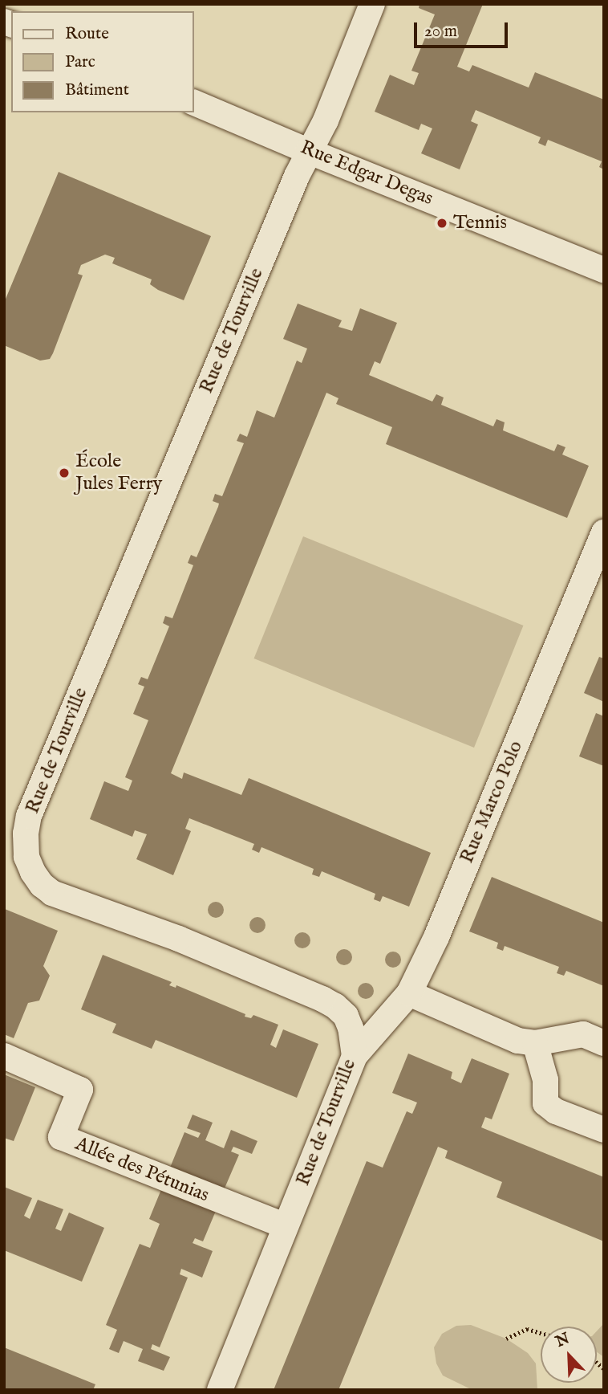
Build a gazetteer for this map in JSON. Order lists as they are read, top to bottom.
{
  "streets": {
    "street": [
      "Rue Edgar Degas",
      "Rue de Tourville",
      "Rue Marco Polo",
      "Allée des Pétunias"
    ]
  },
  "crossings": [
    ["Rue Edgar Degas", "Rue de Tourville"],
    ["Rue de Tourville", "Rue Marco Polo"],
    ["Rue de Tourville", "Allée des Pétunias"]
  ],
  "places": ["Tennis", "École Jules Ferry"],
  "legend": ["Route", "Parc", "Bâtiment"],
  "scale_bar": "20 m",
  "north": "top left"
}
